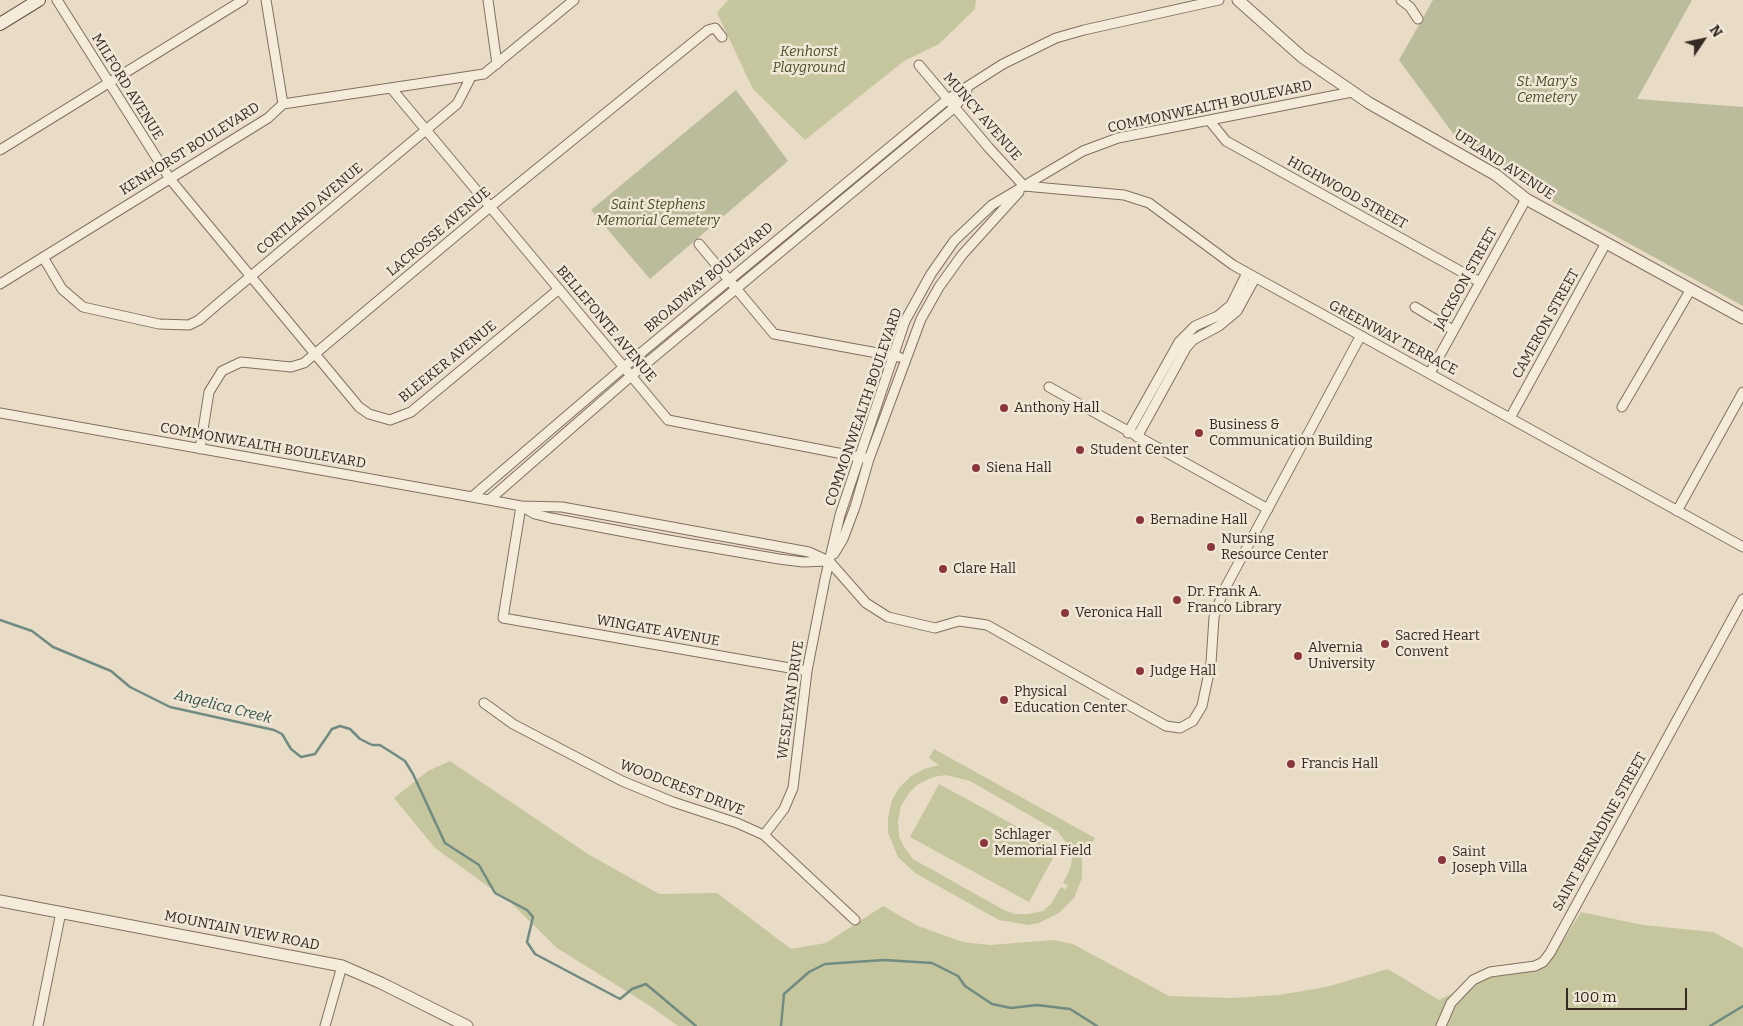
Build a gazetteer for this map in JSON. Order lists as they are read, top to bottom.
{
  "streets": {
    "street": [
      "MILFORD AVENUE",
      "COMMONWEALTH BOULEVARD",
      "MUNCY AVENUE",
      "KENHORST BOULEVARD",
      "UPLAND AVENUE",
      "HIGHWOOD STREET",
      "CORTLAND AVENUE",
      "LACROSSE AVENUE",
      "BROADWAY BOULEVARD",
      "JACKSON STREET",
      "BELLEFONTE AVENUE",
      "CAMERON STREET",
      "GREENWAY TERRACE",
      "BLEEKER AVENUE",
      "WINGATE AVENUE",
      "WESLEYAN DRIVE",
      "WOODCREST DRIVE",
      "SAINT BERNADINE STREET",
      "MOUNTAIN VIEW ROAD"
    ]
  },
  "crossings": [
    ["MILFORD AVENUE", "KENHORST BOULEVARD"],
    ["MILFORD AVENUE", "CORTLAND AVENUE"],
    ["MILFORD AVENUE", "LACROSSE AVENUE"],
    ["MILFORD AVENUE", "BLEEKER AVENUE"],
    ["COMMONWEALTH BOULEVARD", "MUNCY AVENUE"],
    ["COMMONWEALTH BOULEVARD", "UPLAND AVENUE"],
    ["COMMONWEALTH BOULEVARD", "HIGHWOOD STREET"],
    ["COMMONWEALTH BOULEVARD", "LACROSSE AVENUE"],
    ["COMMONWEALTH BOULEVARD", "BROADWAY BOULEVARD"],
    ["COMMONWEALTH BOULEVARD", "BELLEFONTE AVENUE"],
    ["COMMONWEALTH BOULEVARD", "GREENWAY TERRACE"],
    ["COMMONWEALTH BOULEVARD", "WINGATE AVENUE"],
    ["COMMONWEALTH BOULEVARD", "WESLEYAN DRIVE"],
    ["MUNCY AVENUE", "BROADWAY BOULEVARD"],
    ["MUNCY AVENUE", "GREENWAY TERRACE"],
    ["KENHORST BOULEVARD", "CORTLAND AVENUE"],
    ["UPLAND AVENUE", "JACKSON STREET"],
    ["UPLAND AVENUE", "CAMERON STREET"],
    ["HIGHWOOD STREET", "JACKSON STREET"],
    ["CORTLAND AVENUE", "BELLEFONTE AVENUE"],
    ["LACROSSE AVENUE", "BELLEFONTE AVENUE"],
    ["BROADWAY BOULEVARD", "BELLEFONTE AVENUE"],
    ["JACKSON STREET", "GREENWAY TERRACE"],
    ["BELLEFONTE AVENUE", "BLEEKER AVENUE"],
    ["CAMERON STREET", "GREENWAY TERRACE"],
    ["WINGATE AVENUE", "WESLEYAN DRIVE"],
    ["WESLEYAN DRIVE", "WOODCREST DRIVE"]
  ],
  "water": ["Angelica Creek"],
  "parks": ["Kenhorst Playground", "St. Mary's Cemetery", "Saint Stephens Memorial Cemetery"],
  "places": [
    "Anthony Hall",
    "Business & Communication Building",
    "Student Center",
    "Siena Hall",
    "Bernadine Hall",
    "Nursing Resource Center",
    "Clare Hall",
    "Dr. Frank A. Franco Library",
    "Veronica Hall",
    "Sacred Heart Convent",
    "Alvernia University",
    "Judge Hall",
    "Physical Education Center",
    "Francis Hall",
    "Schlager Memorial Field",
    "Saint Joseph Villa"
  ],
  "scale_bar": "100 m",
  "north": "top right"
}
